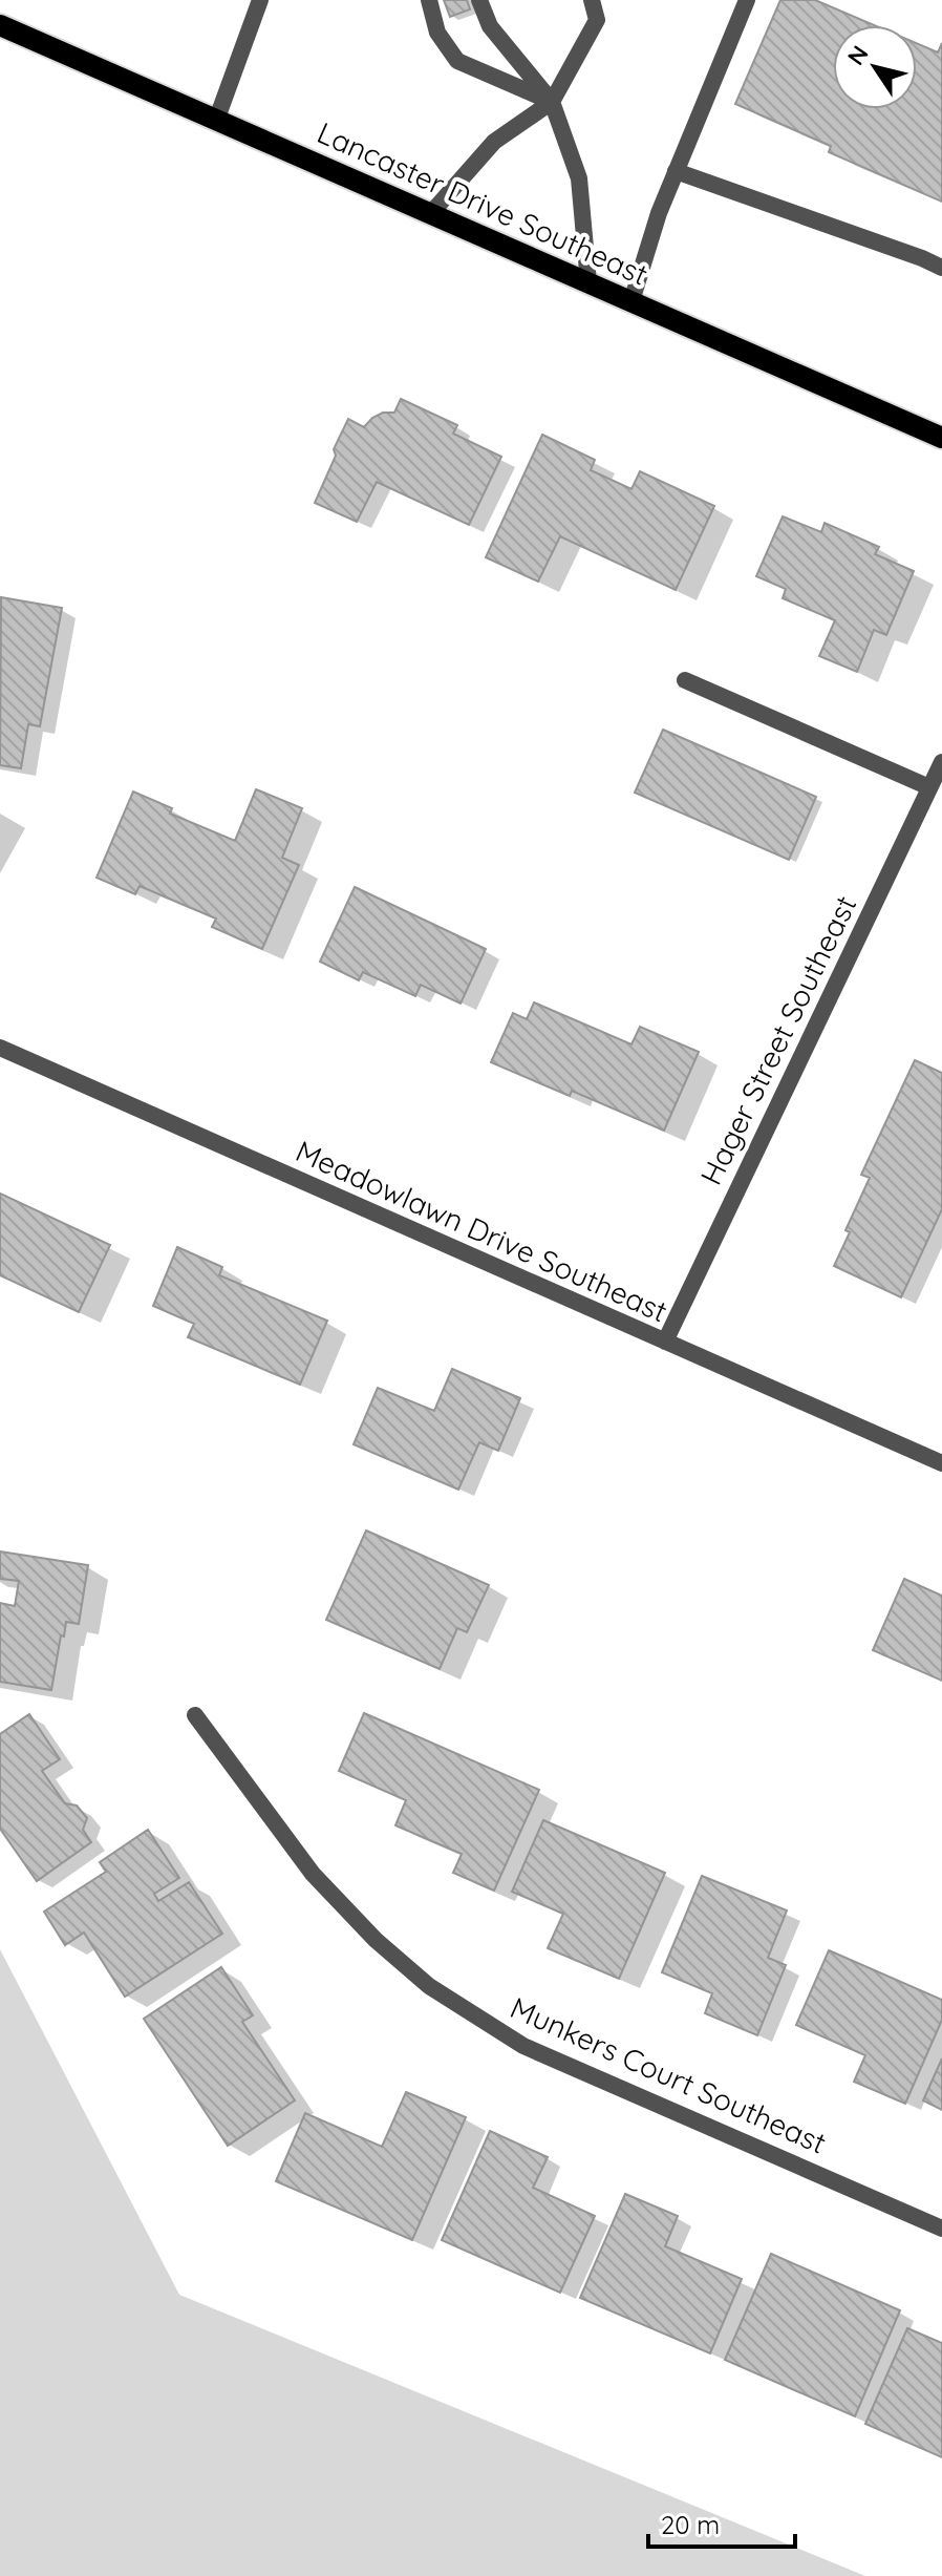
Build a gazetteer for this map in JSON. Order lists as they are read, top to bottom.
{
  "streets": {
    "main road": ["Lancaster Drive Southeast"],
    "street": ["Hager Street Southeast", "Meadowlawn Drive Southeast", "Munkers Court Southeast"]
  },
  "crossings": [
    ["Hager Street Southeast", "Meadowlawn Drive Southeast"]
  ],
  "scale_bar": "20 m",
  "north": "top left"
}
